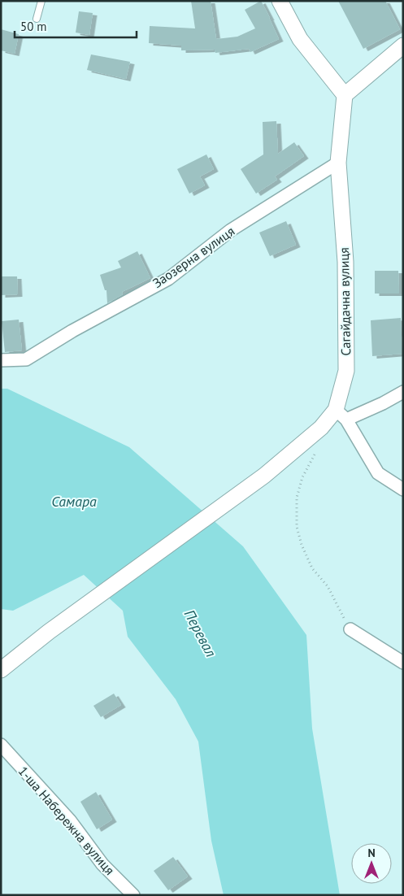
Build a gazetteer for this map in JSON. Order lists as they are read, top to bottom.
{
  "streets": {
    "street": ["Заозерна вулиця", "Сагайдачна вулиця", "1-ша Набережна вулиця"]
  },
  "crossings": [
    ["Заозерна вулиця", "Сагайдачна вулиця"]
  ],
  "water": ["Самара", "Перевал"],
  "scale_bar": "50 m",
  "north": "top"
}
